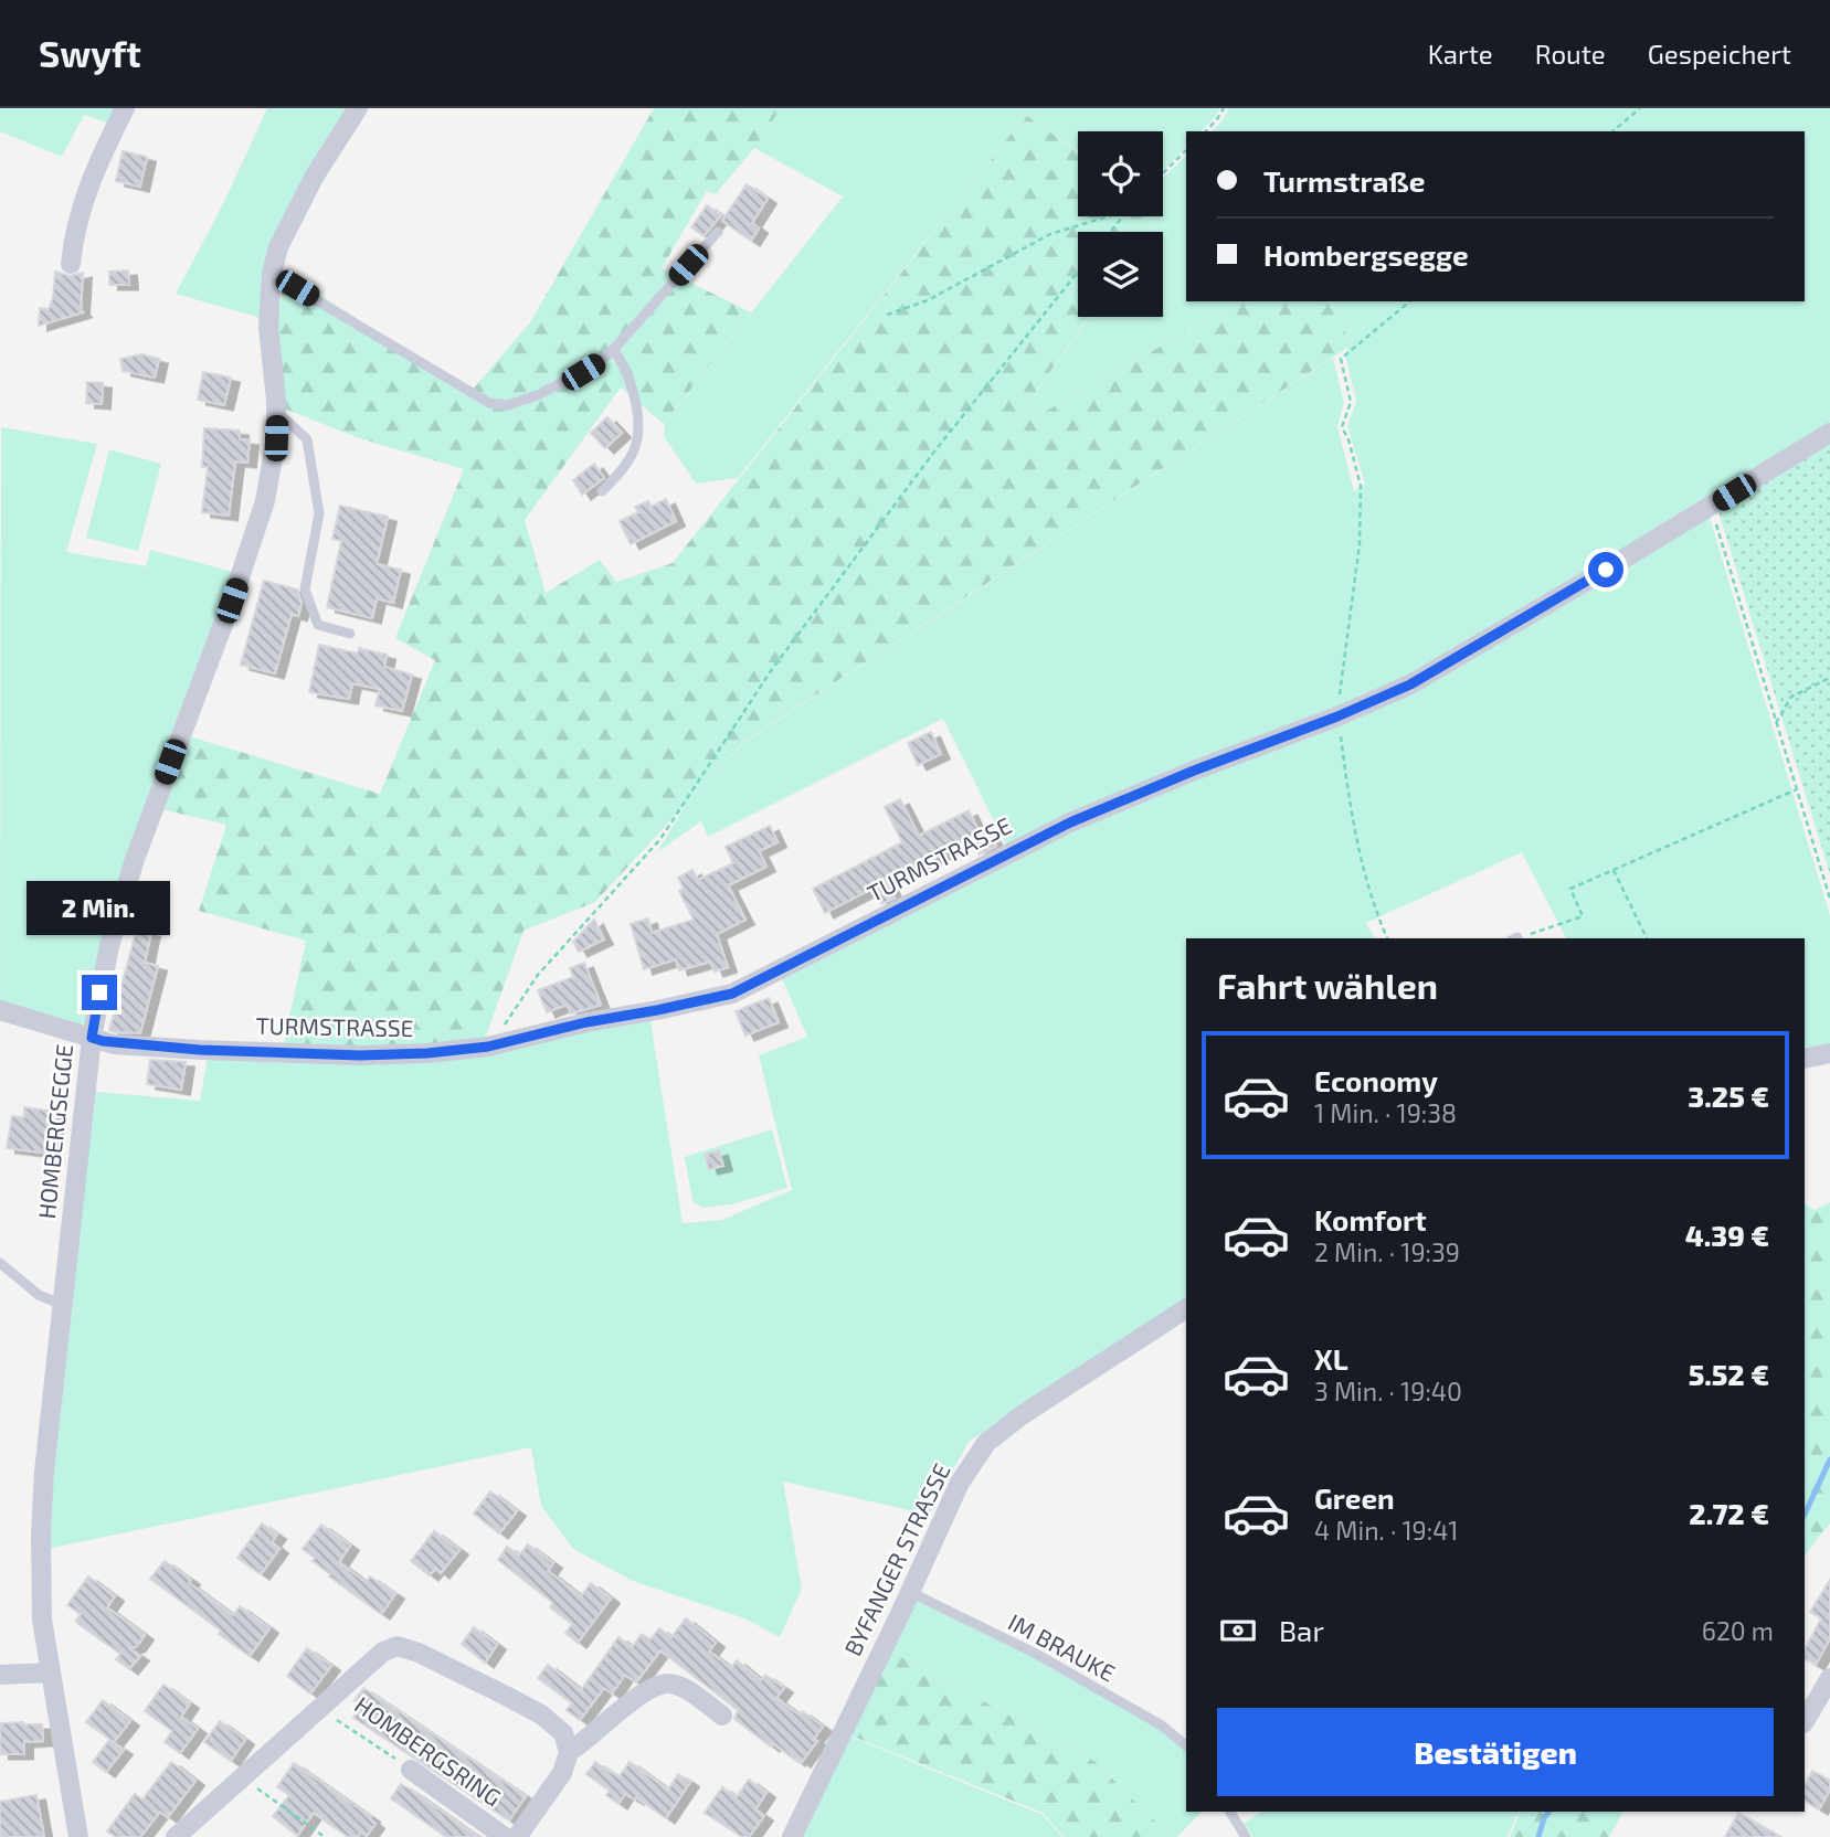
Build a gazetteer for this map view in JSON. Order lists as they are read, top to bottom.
{
  "streets": {
    "street": [
      "TURMSTRASSE",
      "HOMBERGSEGGE",
      "BYFANGER STRASSE",
      "HOMBERGSRING"
    ],
    "lane": ["IM BRAUKE"]
  },
  "crossings": [
    ["TURMSTRASSE", "HOMBERGSEGGE"],
    ["BYFANGER STRASSE", "IM BRAUKE"]
  ],
  "page": {
    "header": "Swyft",
    "nav": ["Karte", "Route", "Gespeichert"],
    "banner": ["Turmstraße", "Hombergsegge"],
    "bubble": "2 Min.",
    "heading": "Fahrt wählen",
    "list": [
      {
        "name": "Economy",
        "note": "1 Min. · 19:38",
        "value": "3.25 €"
      },
      {
        "name": "Komfort",
        "note": "2 Min. · 19:39",
        "value": "4.39 €"
      },
      {
        "name": "XL",
        "note": "3 Min. · 19:40",
        "value": "5.52 €"
      },
      {
        "name": "Green",
        "note": "4 Min. · 19:41",
        "value": "2.72 €"
      }
    ],
    "pay": ["Bar", "620 m"],
    "buttons": "Bestätigen"
  }
}
